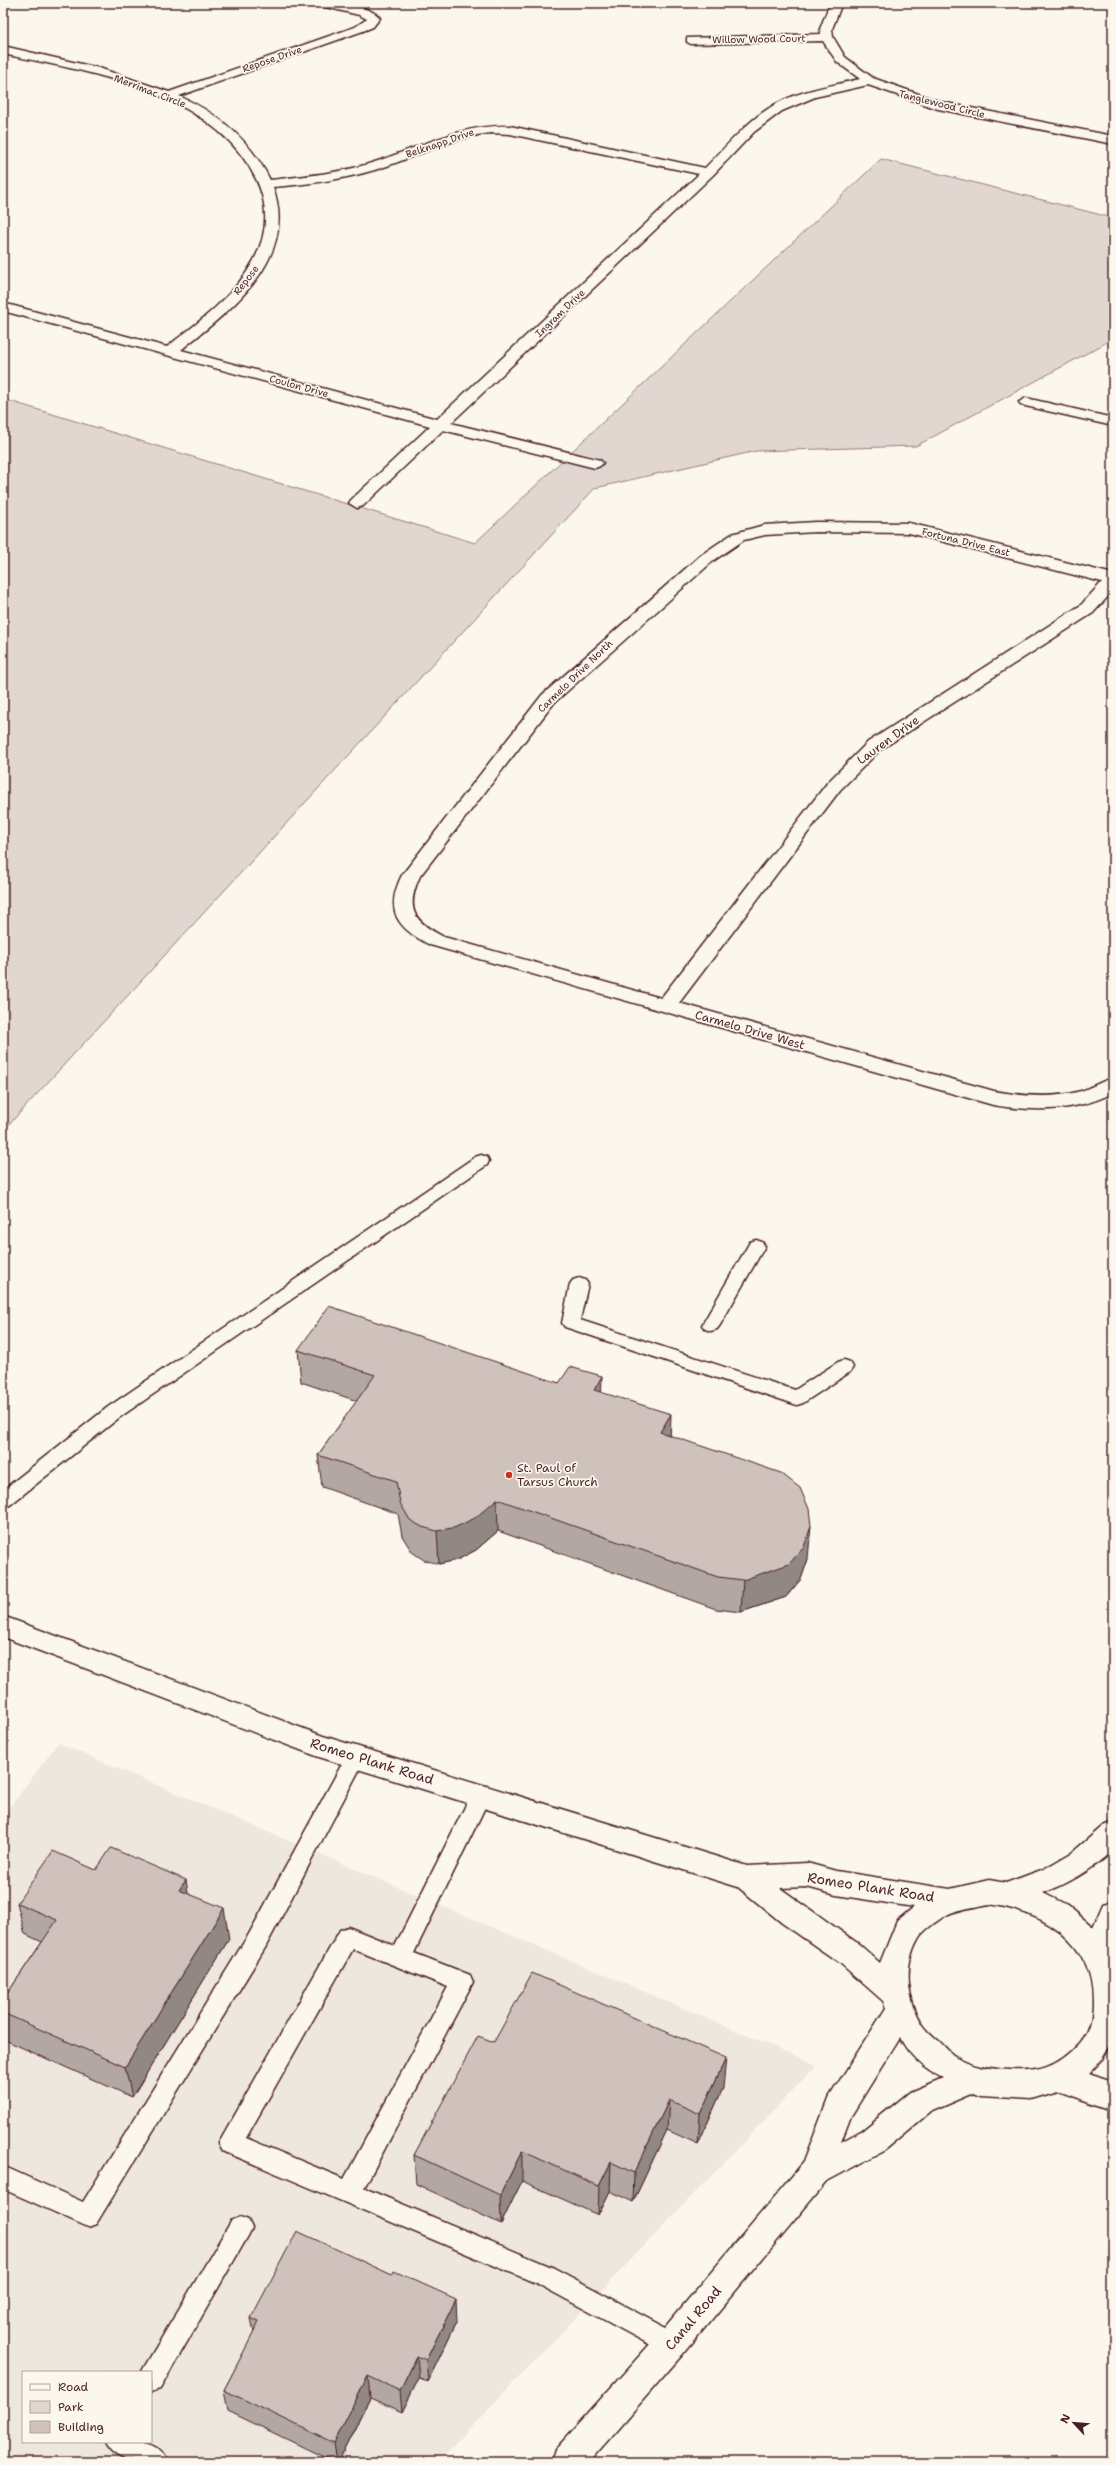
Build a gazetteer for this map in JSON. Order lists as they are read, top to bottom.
{
  "streets": {
    "street": [
      "Willow Wood Court",
      "Repose Drive",
      "Merrimac Circle",
      "Tanglewood Circle",
      "Belknapp Drive",
      "Repose",
      "Ingram Drive",
      "Coulon Drive",
      "Fortuna Drive East",
      "Carmelo Drive North",
      "Lauren Drive",
      "Carmelo Drive West",
      "Romeo Plank Road",
      "Canal Road"
    ]
  },
  "crossings": [
    ["Willow Wood Court", "Tanglewood Circle"],
    ["Repose Drive", "Merrimac Circle"],
    ["Merrimac Circle", "Belknapp Drive"],
    ["Merrimac Circle", "Repose"],
    ["Tanglewood Circle", "Ingram Drive"],
    ["Belknapp Drive", "Repose"],
    ["Belknapp Drive", "Ingram Drive"],
    ["Repose", "Coulon Drive"],
    ["Ingram Drive", "Coulon Drive"],
    ["Fortuna Drive East", "Carmelo Drive North"],
    ["Fortuna Drive East", "Lauren Drive"],
    ["Carmelo Drive North", "Carmelo Drive West"],
    ["Lauren Drive", "Carmelo Drive West"],
    ["Romeo Plank Road", "Canal Road"]
  ],
  "places": ["St. Paul of Tarsus Church"],
  "legend": ["Road", "Park", "Building"],
  "north": "top left"
}
